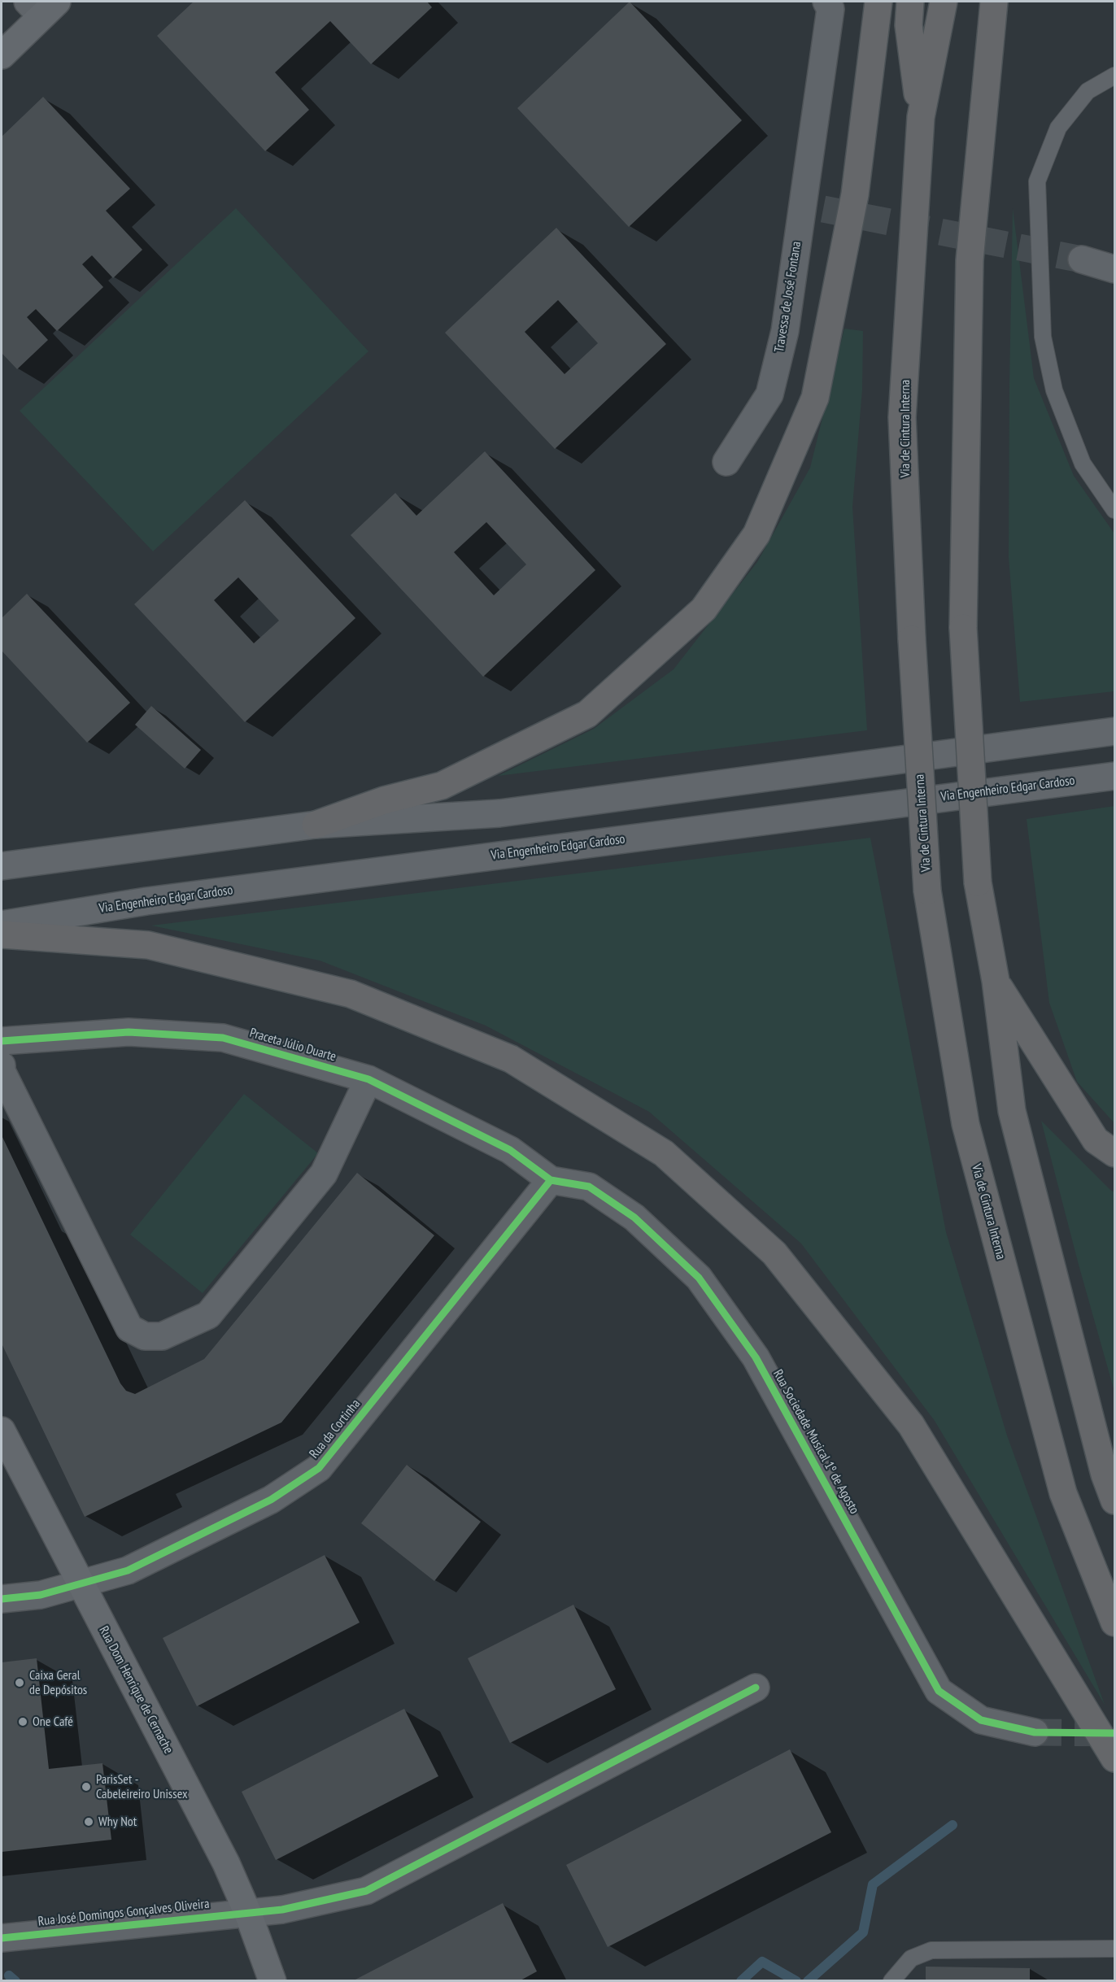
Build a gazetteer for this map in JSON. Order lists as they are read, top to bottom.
{
  "streets": {
    "highway": ["Via de Cintura Interna"],
    "main road": ["Via Engenheiro Edgar Cardoso"],
    "street": [
      "Travessa de José Fontana",
      "Praceta Júlio Duarte",
      "Rua da Cortinha",
      "Rua Sociedade Musical 1º de Agosto",
      "Rua Dom Henrique de Cernache",
      "Rua José Domingos Gonçalves Oliveira"
    ]
  },
  "crossings": [
    ["Praceta Júlio Duarte", "Rua da Cortinha"],
    ["Praceta Júlio Duarte", "Rua Sociedade Musical 1º de Agosto"],
    ["Rua da Cortinha", "Rua Sociedade Musical 1º de Agosto"],
    ["Rua da Cortinha", "Rua Dom Henrique de Cernache"],
    ["Rua Dom Henrique de Cernache", "Rua José Domingos Gonçalves Oliveira"]
  ],
  "places": [
    "Caixa Geral de Depósitos",
    "One Café",
    "ParisSet - Cabeleireiro Unissex",
    "Why Not"
  ]
}
